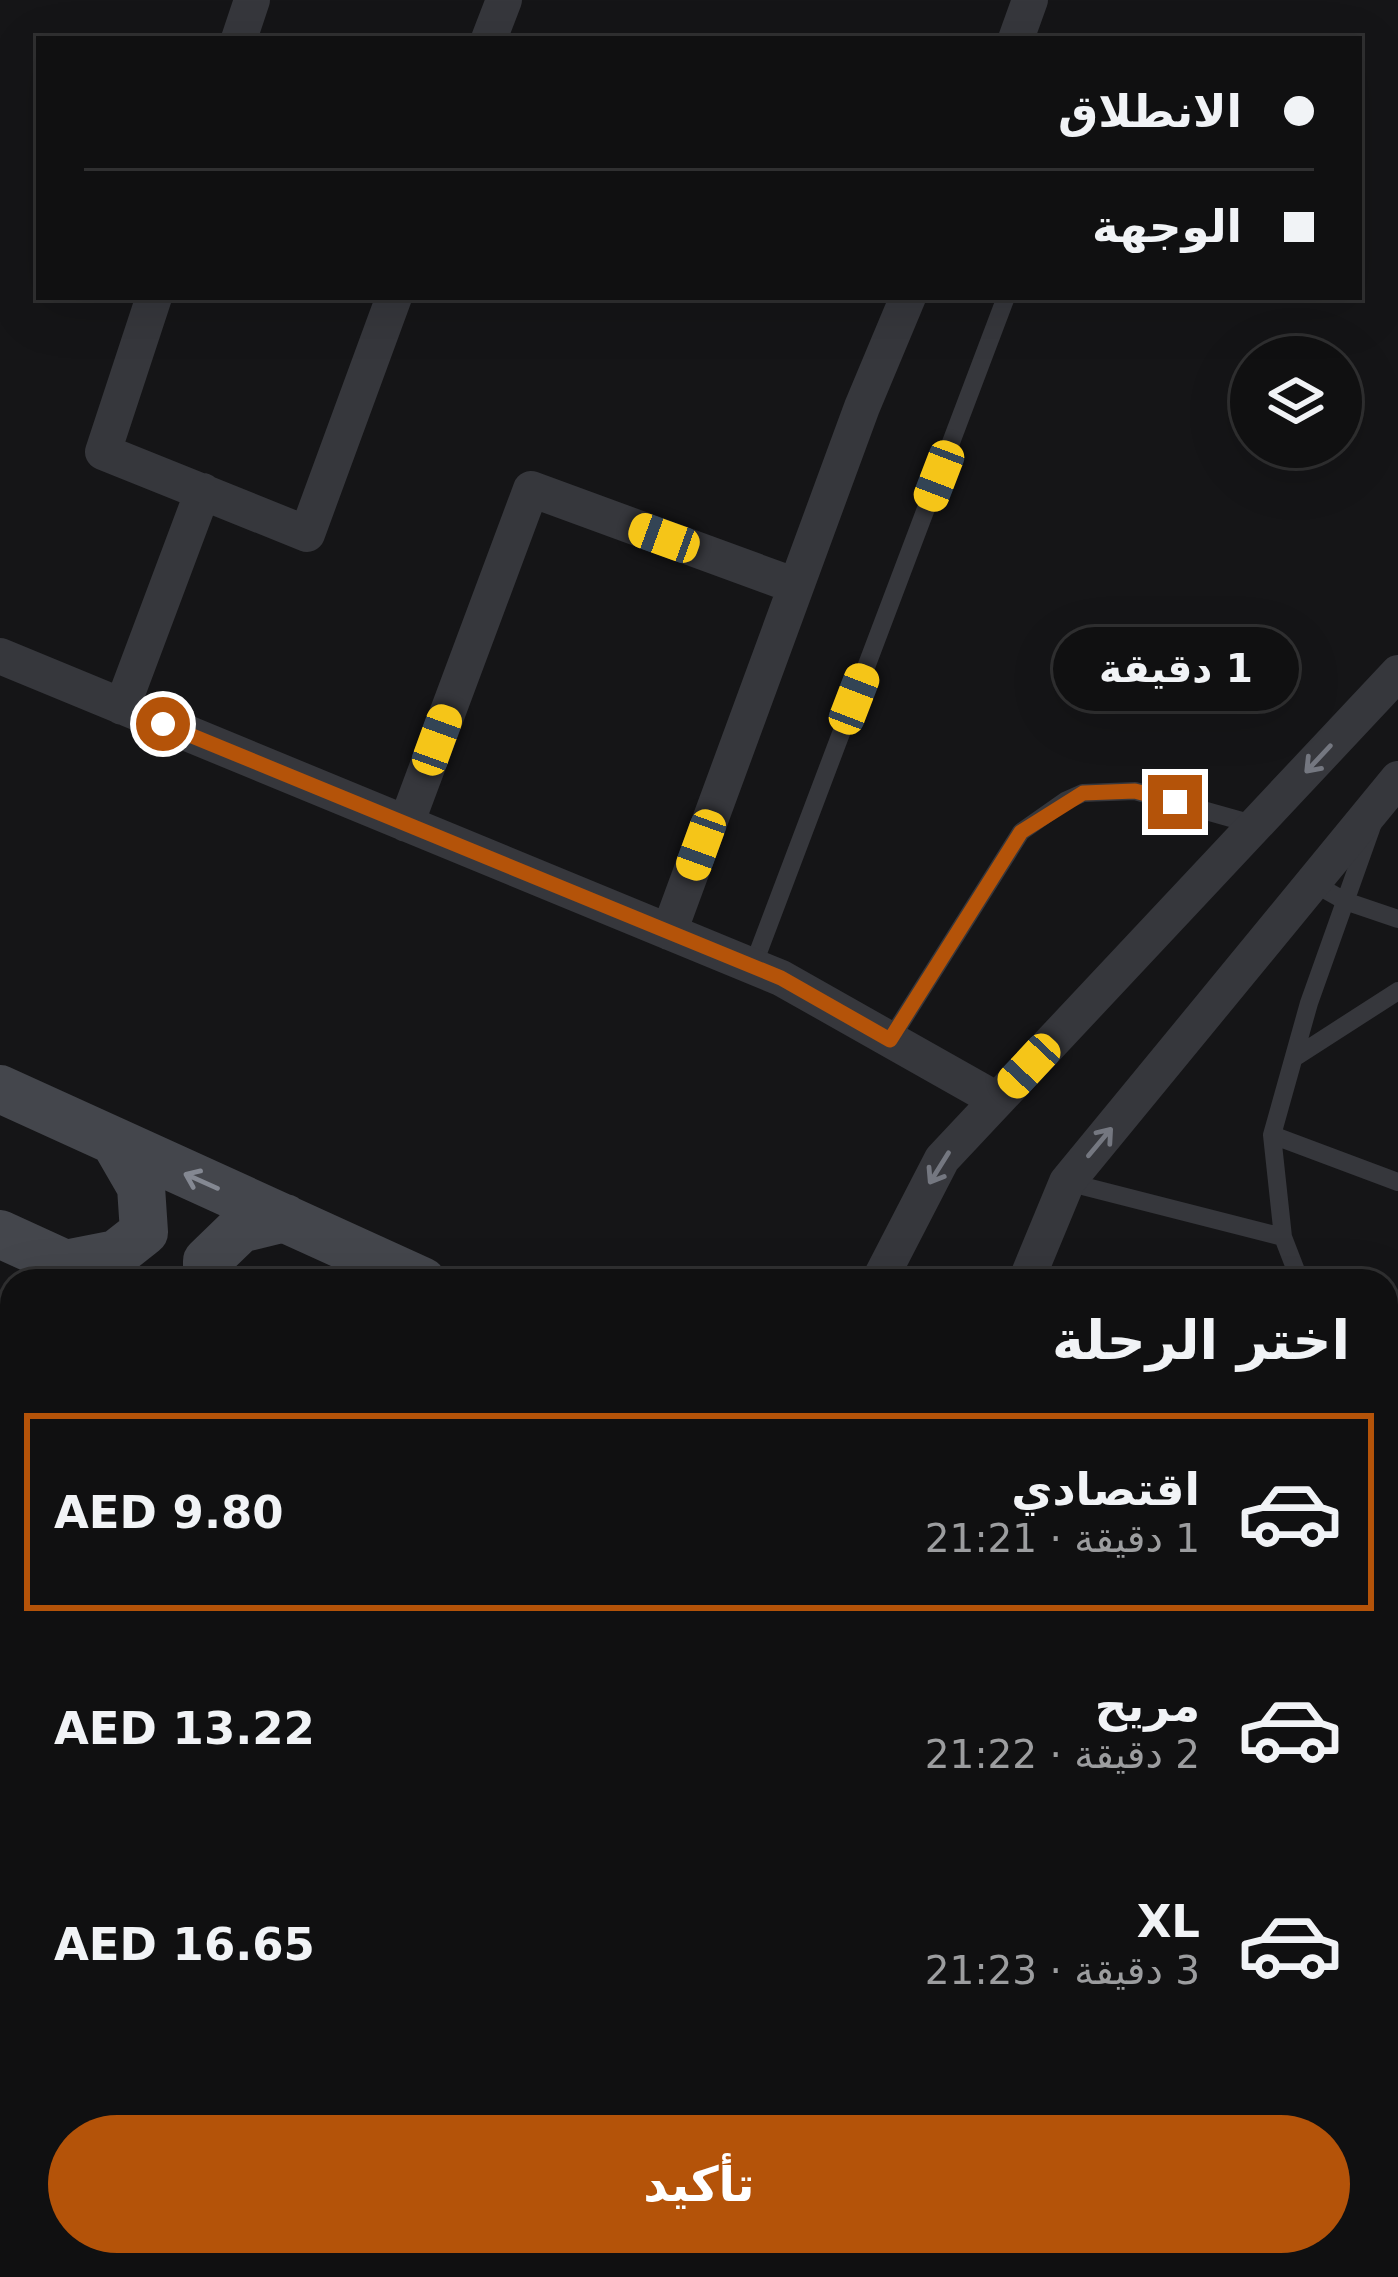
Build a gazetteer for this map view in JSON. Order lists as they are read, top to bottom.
{
  "page": {
    "banner": ["الانطلاق", "الوجهة"],
    "bubble": "1 دقيقة",
    "heading": "اختر الرحلة",
    "list": [
      {
        "name": "اقتصادي",
        "note": "1 دقيقة · 21:21",
        "value": "AED 9.80"
      },
      {
        "name": "مريح",
        "note": "2 دقيقة · 21:22",
        "value": "AED 13.22"
      },
      {
        "name": "XL",
        "note": "3 دقيقة · 21:23",
        "value": "AED 16.65"
      }
    ],
    "buttons": "تأكيد"
  }
}
